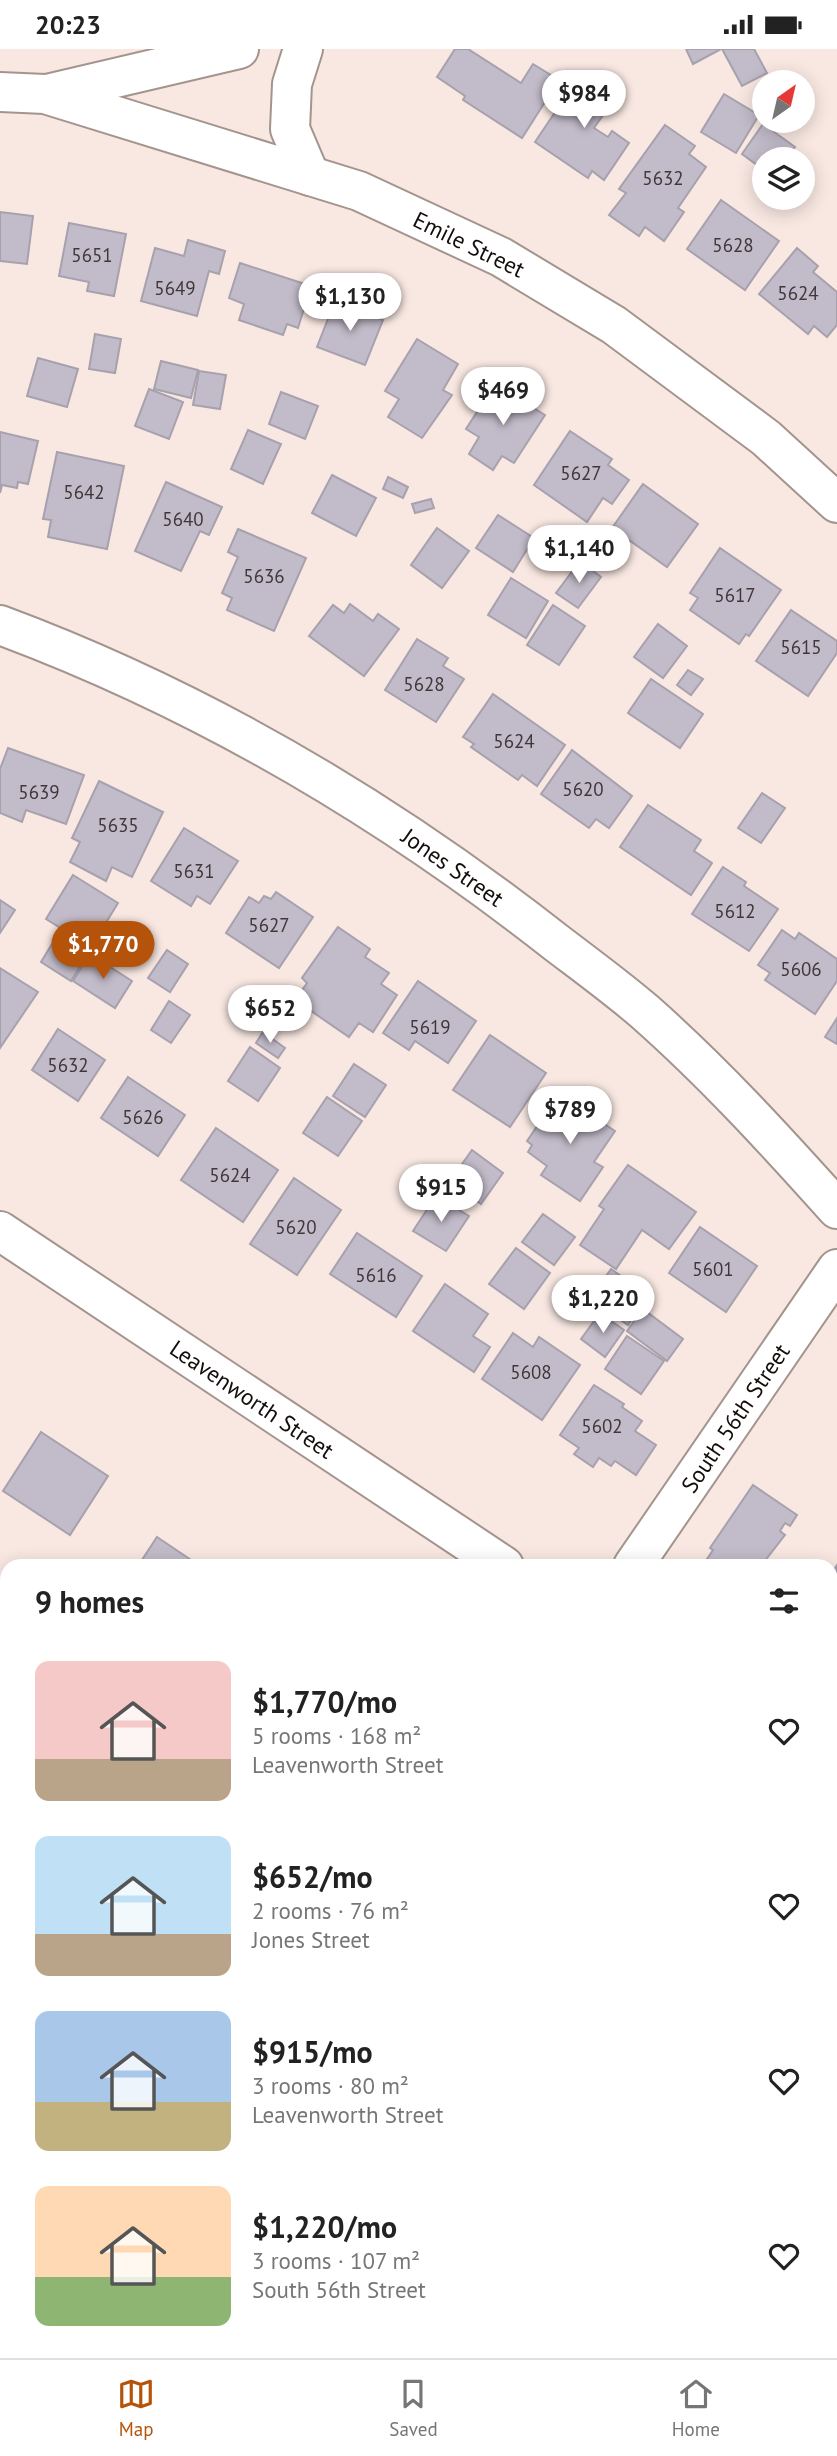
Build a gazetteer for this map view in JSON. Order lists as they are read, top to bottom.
{
  "streets": {
    "street": [
      "Emile Street",
      "Jones Street",
      "Leavenworth Street",
      "South 56th Street"
    ]
  },
  "house_numbers": [
    "5632",
    "5628",
    "5651",
    "5649",
    "5624",
    "5627",
    "5642",
    "5640",
    "5636",
    "5617",
    "5615",
    "5628",
    "5624",
    "5620",
    "5639",
    "5635",
    "5631",
    "5612",
    "5627",
    "5606",
    "5619",
    "5632",
    "5626",
    "5624",
    "5620",
    "5601",
    "5616",
    "5608",
    "5602"
  ],
  "north": "top right",
  "page": {
    "status": "20:23",
    "price": [
      "$984",
      "$1,130",
      "$469",
      "$1,140",
      "$1,770",
      "$652",
      "$789",
      "$915",
      "$1,220"
    ],
    "heading": "9 homes",
    "list": [
      {
        "name": "$1,770/mo",
        "note": "5 rooms · 168 m² · Leavenworth Street"
      },
      {
        "name": "$652/mo",
        "note": "2 rooms · 76 m² · Jones Street"
      },
      {
        "name": "$915/mo",
        "note": "3 rooms · 80 m² · Leavenworth Street"
      },
      {
        "name": "$1,220/mo",
        "note": "3 rooms · 107 m² · South 56th Street"
      }
    ],
    "tabs": ["Map", "Saved", "Home"]
  }
}
